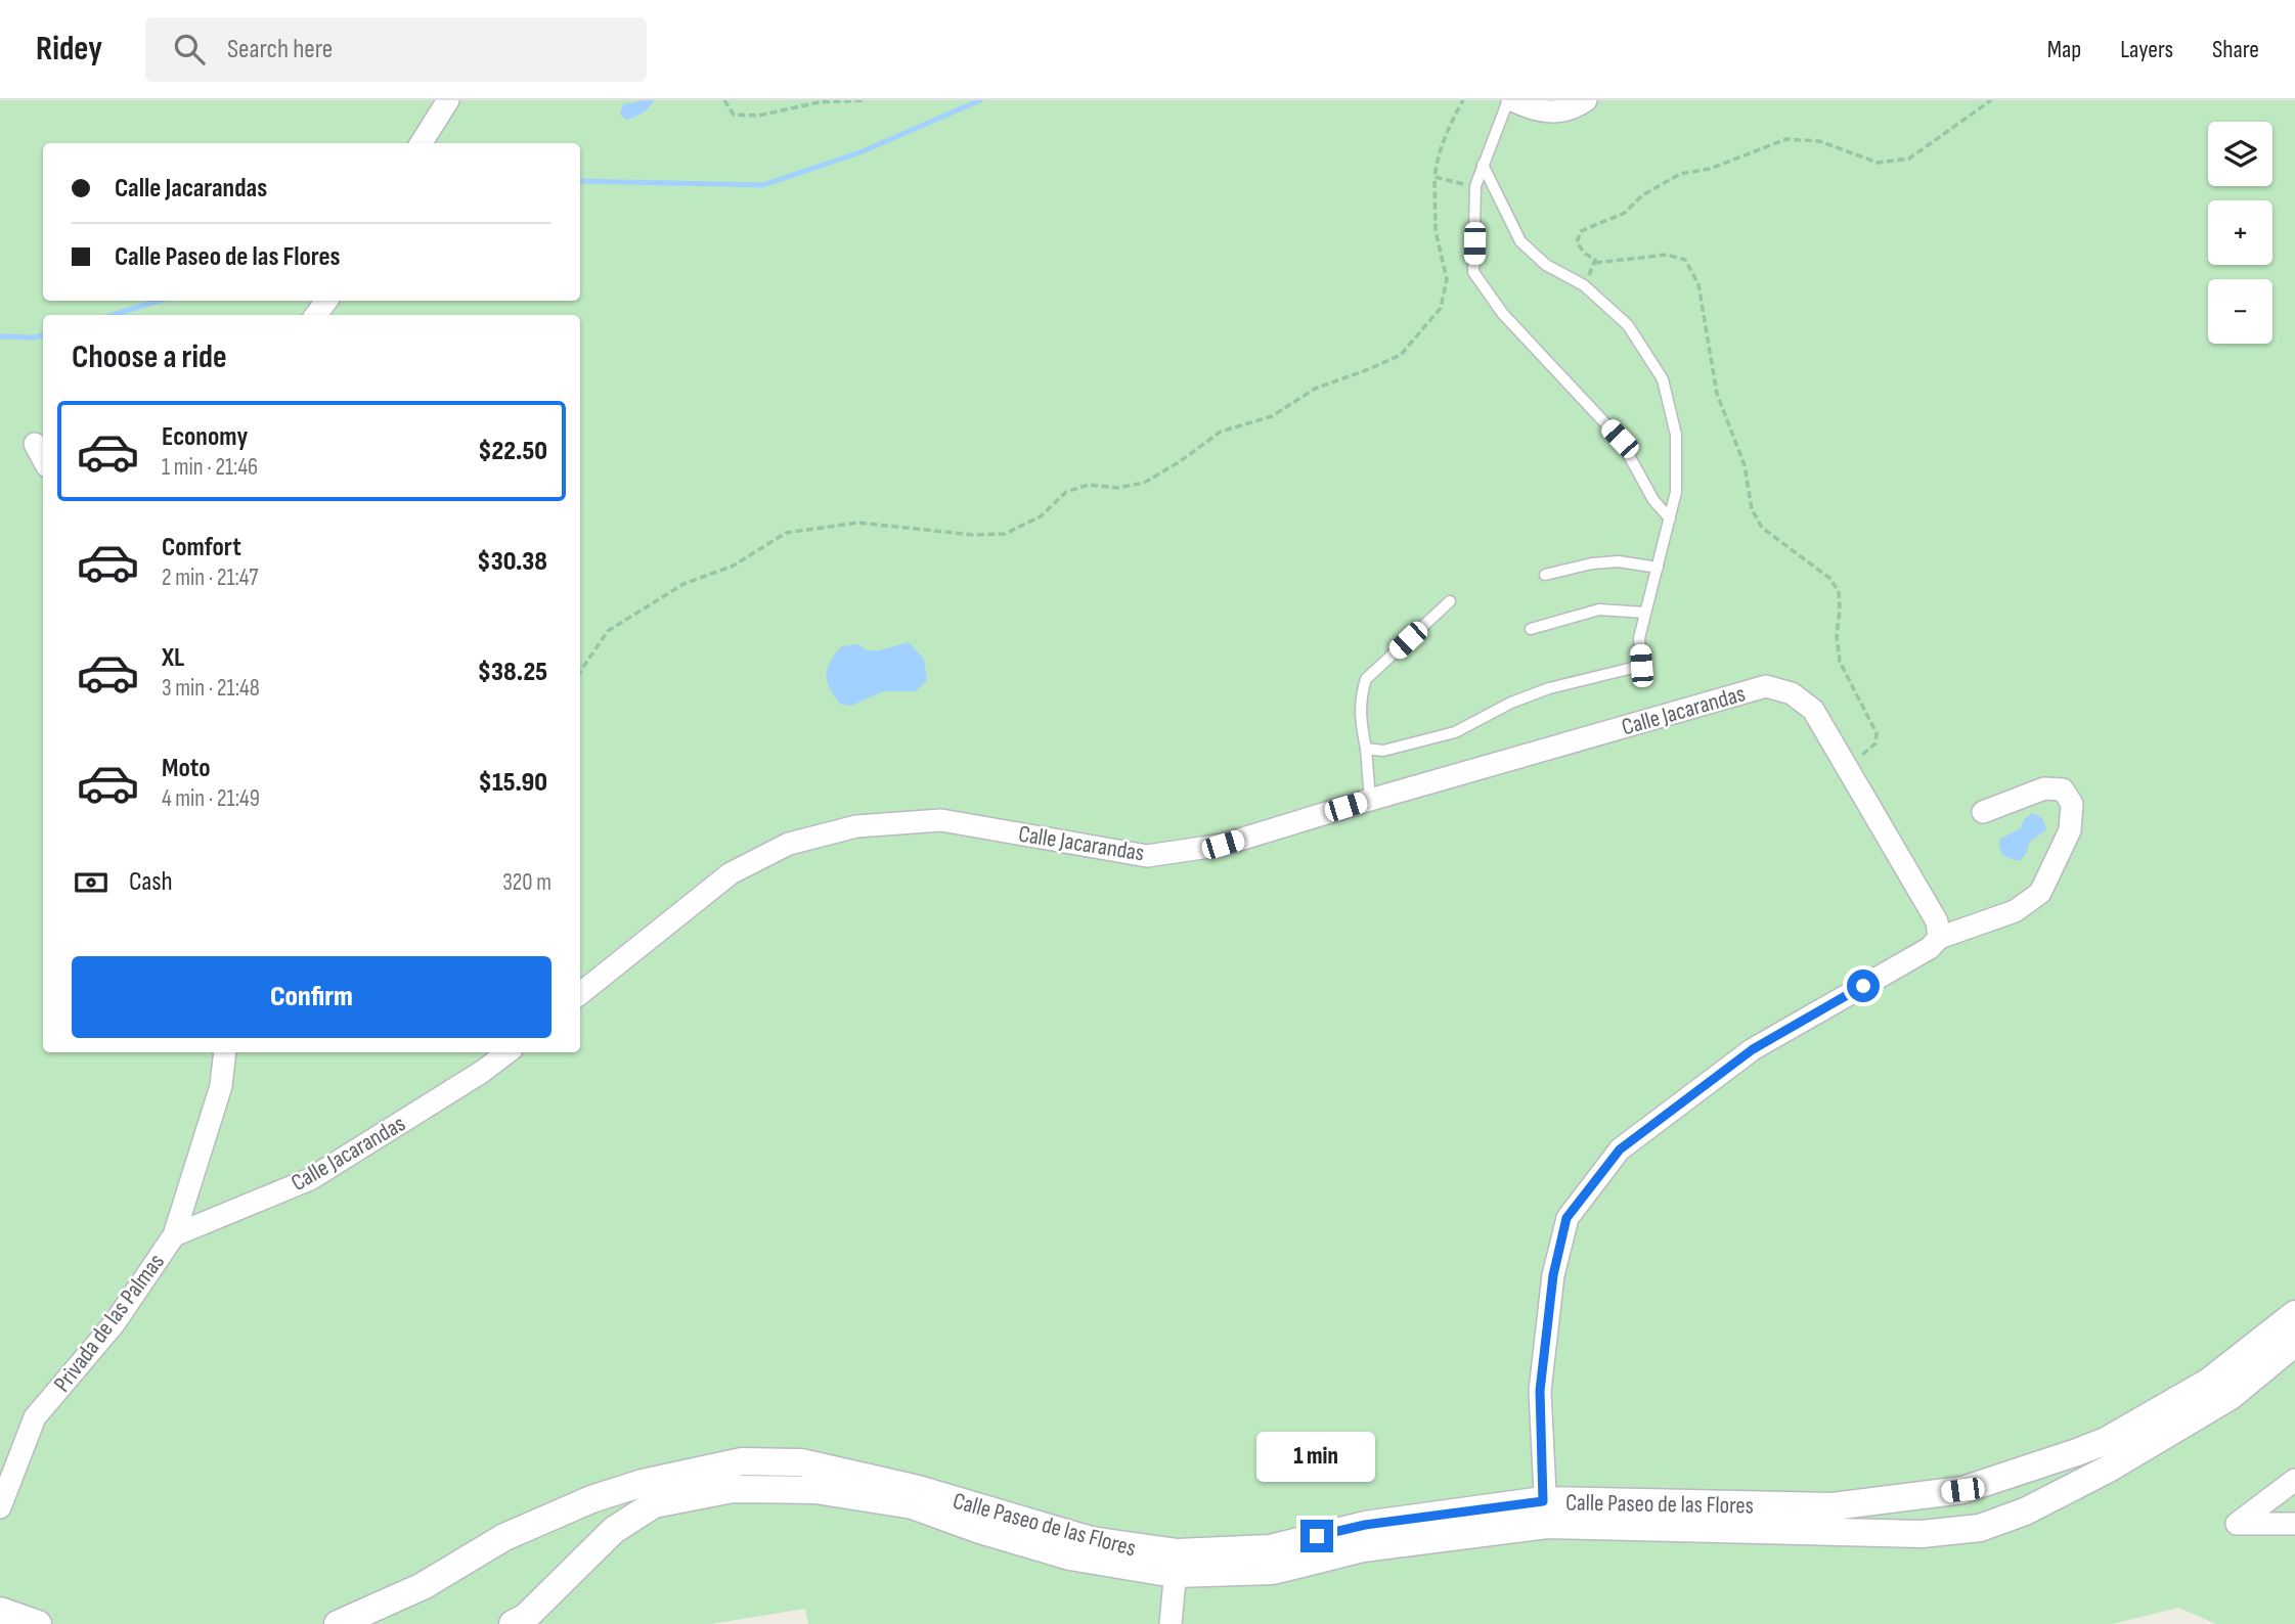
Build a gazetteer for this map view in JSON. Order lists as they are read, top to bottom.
{
  "streets": {
    "street": ["Calle Jacarandas", "Privada de las Palmas", "Calle Paseo de las Flores"]
  },
  "crossings": [
    ["Calle Jacarandas", "Privada de las Palmas"]
  ],
  "page": {
    "header": "Ridey",
    "search": "Search here",
    "nav": ["Map", "Layers", "Share"],
    "map_buttons": ["+", "−"],
    "banner": ["Calle Jacarandas", "Calle Paseo de las Flores"],
    "heading": "Choose a ride",
    "list": [
      {
        "name": "Economy",
        "note": "1 min · 21:46",
        "value": "$22.50"
      },
      {
        "name": "Comfort",
        "note": "2 min · 21:47",
        "value": "$30.38"
      },
      {
        "name": "XL",
        "note": "3 min · 21:48",
        "value": "$38.25"
      },
      {
        "name": "Moto",
        "note": "4 min · 21:49",
        "value": "$15.90"
      }
    ],
    "pay": ["Cash", "320 m"],
    "buttons": "Confirm",
    "bubble": "1 min"
  }
}
